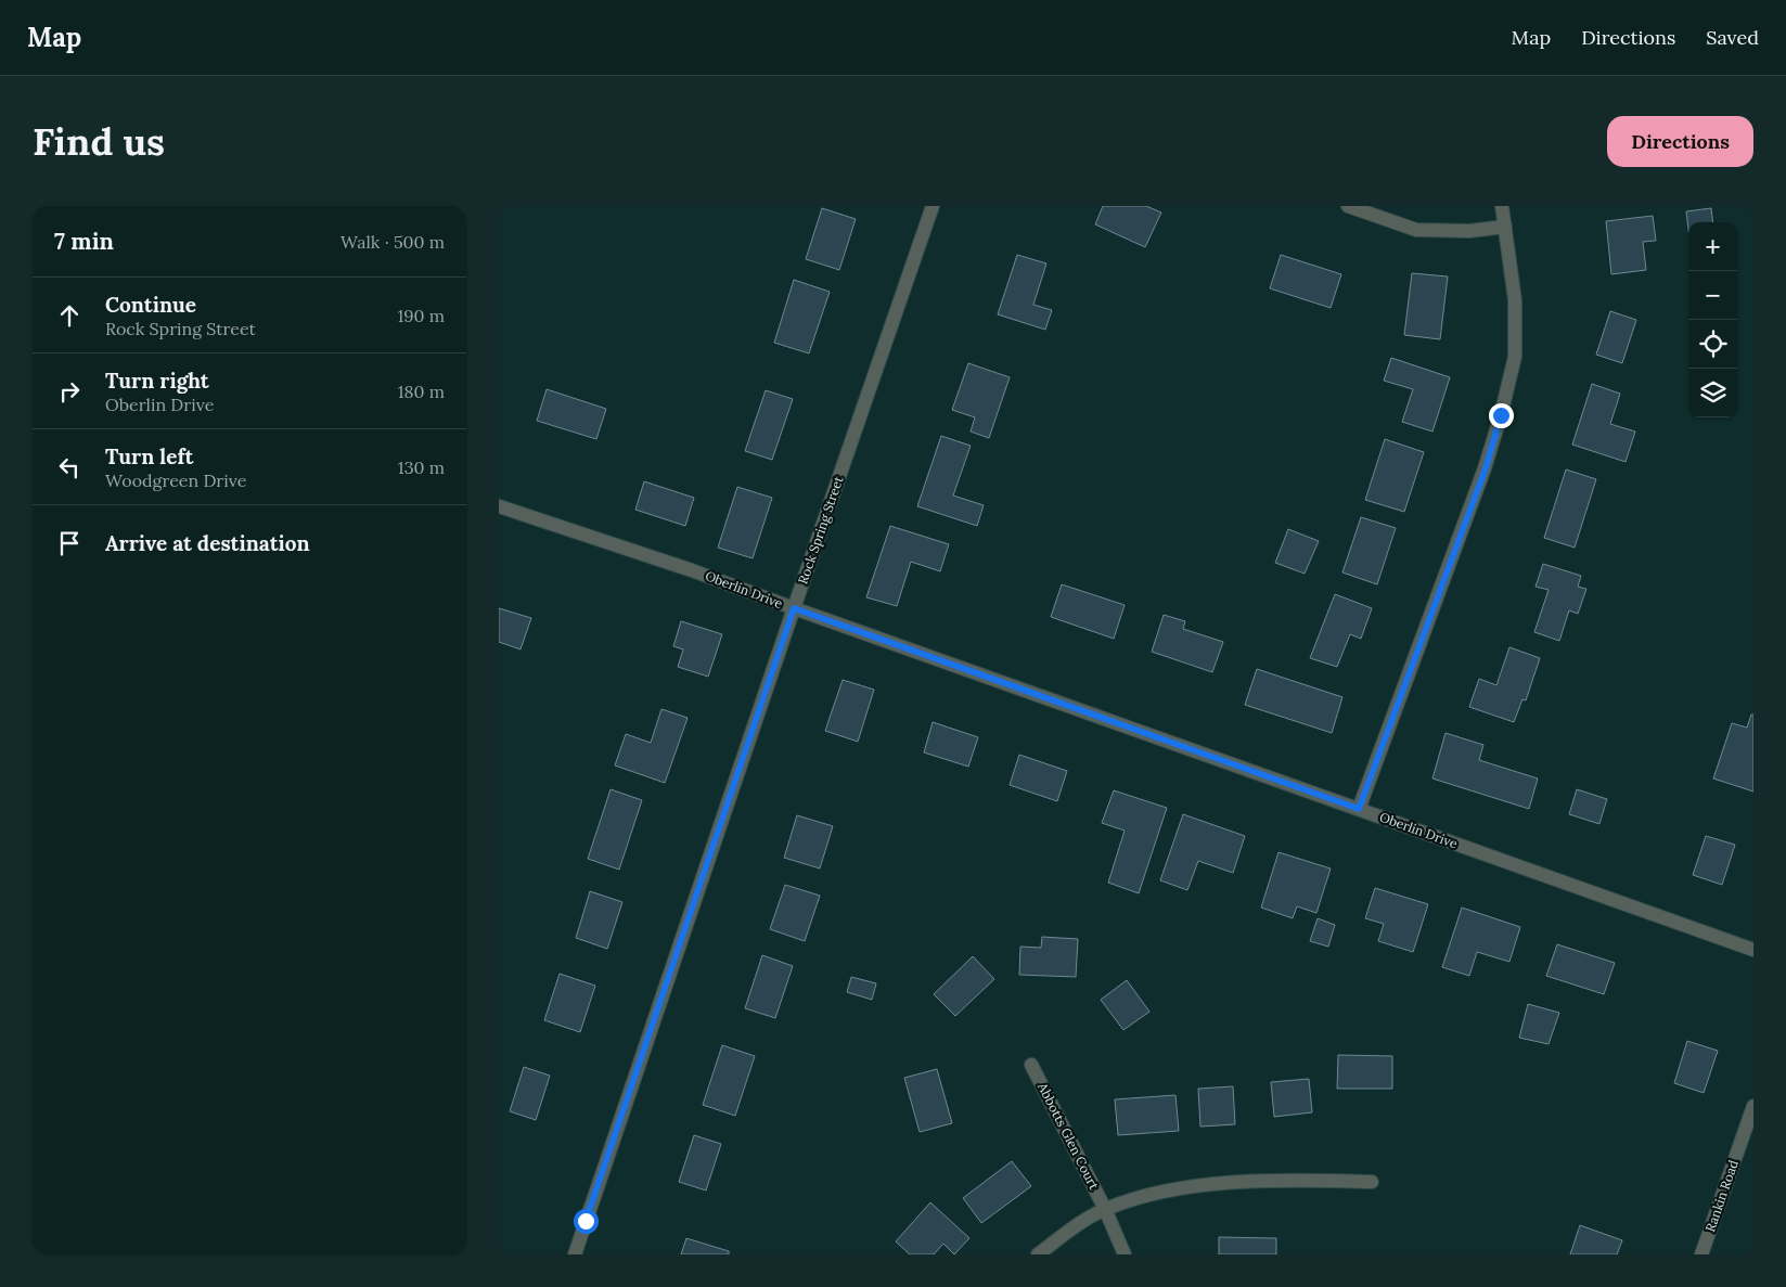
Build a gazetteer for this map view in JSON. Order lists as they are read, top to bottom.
{
  "streets": {
    "street": [
      "Rock Spring Street",
      "Oberlin Drive",
      "Abbotts Glen Court",
      "Rankin Road"
    ]
  },
  "crossings": [
    ["Rock Spring Street", "Oberlin Drive"]
  ],
  "page": {
    "header": "Map",
    "nav": ["Map", "Directions", "Saved"],
    "buttons": "Directions",
    "title": "Find us",
    "heading": ["7 min", "Walk · 500 m"],
    "map_buttons": ["+", "−"],
    "list": [
      ["Continue", "Rock Spring Street", "190 m"],
      ["Turn right", "Oberlin Drive", "180 m"],
      ["Turn left", "Woodgreen Drive", "130 m"],
      "Arrive at destination"
    ]
  }
}
